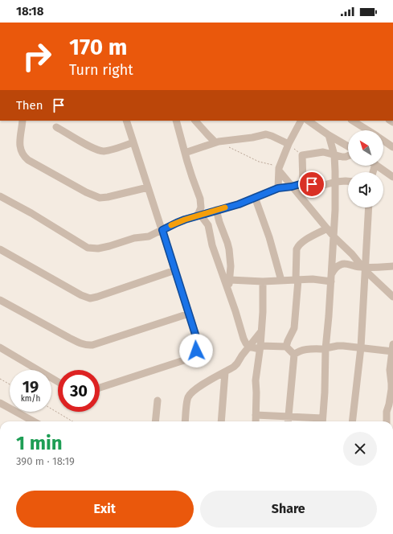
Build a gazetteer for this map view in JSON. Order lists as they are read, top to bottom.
{
  "north": "top left",
  "page": {
    "status": "18:18",
    "turn": ["170 m", "Turn right"],
    "then": "Then",
    "speed": "19 km/h",
    "limit": "30",
    "heading": ["1 min", "390 m · 18:19"],
    "buttons": ["Exit", "Share"]
  }
}
